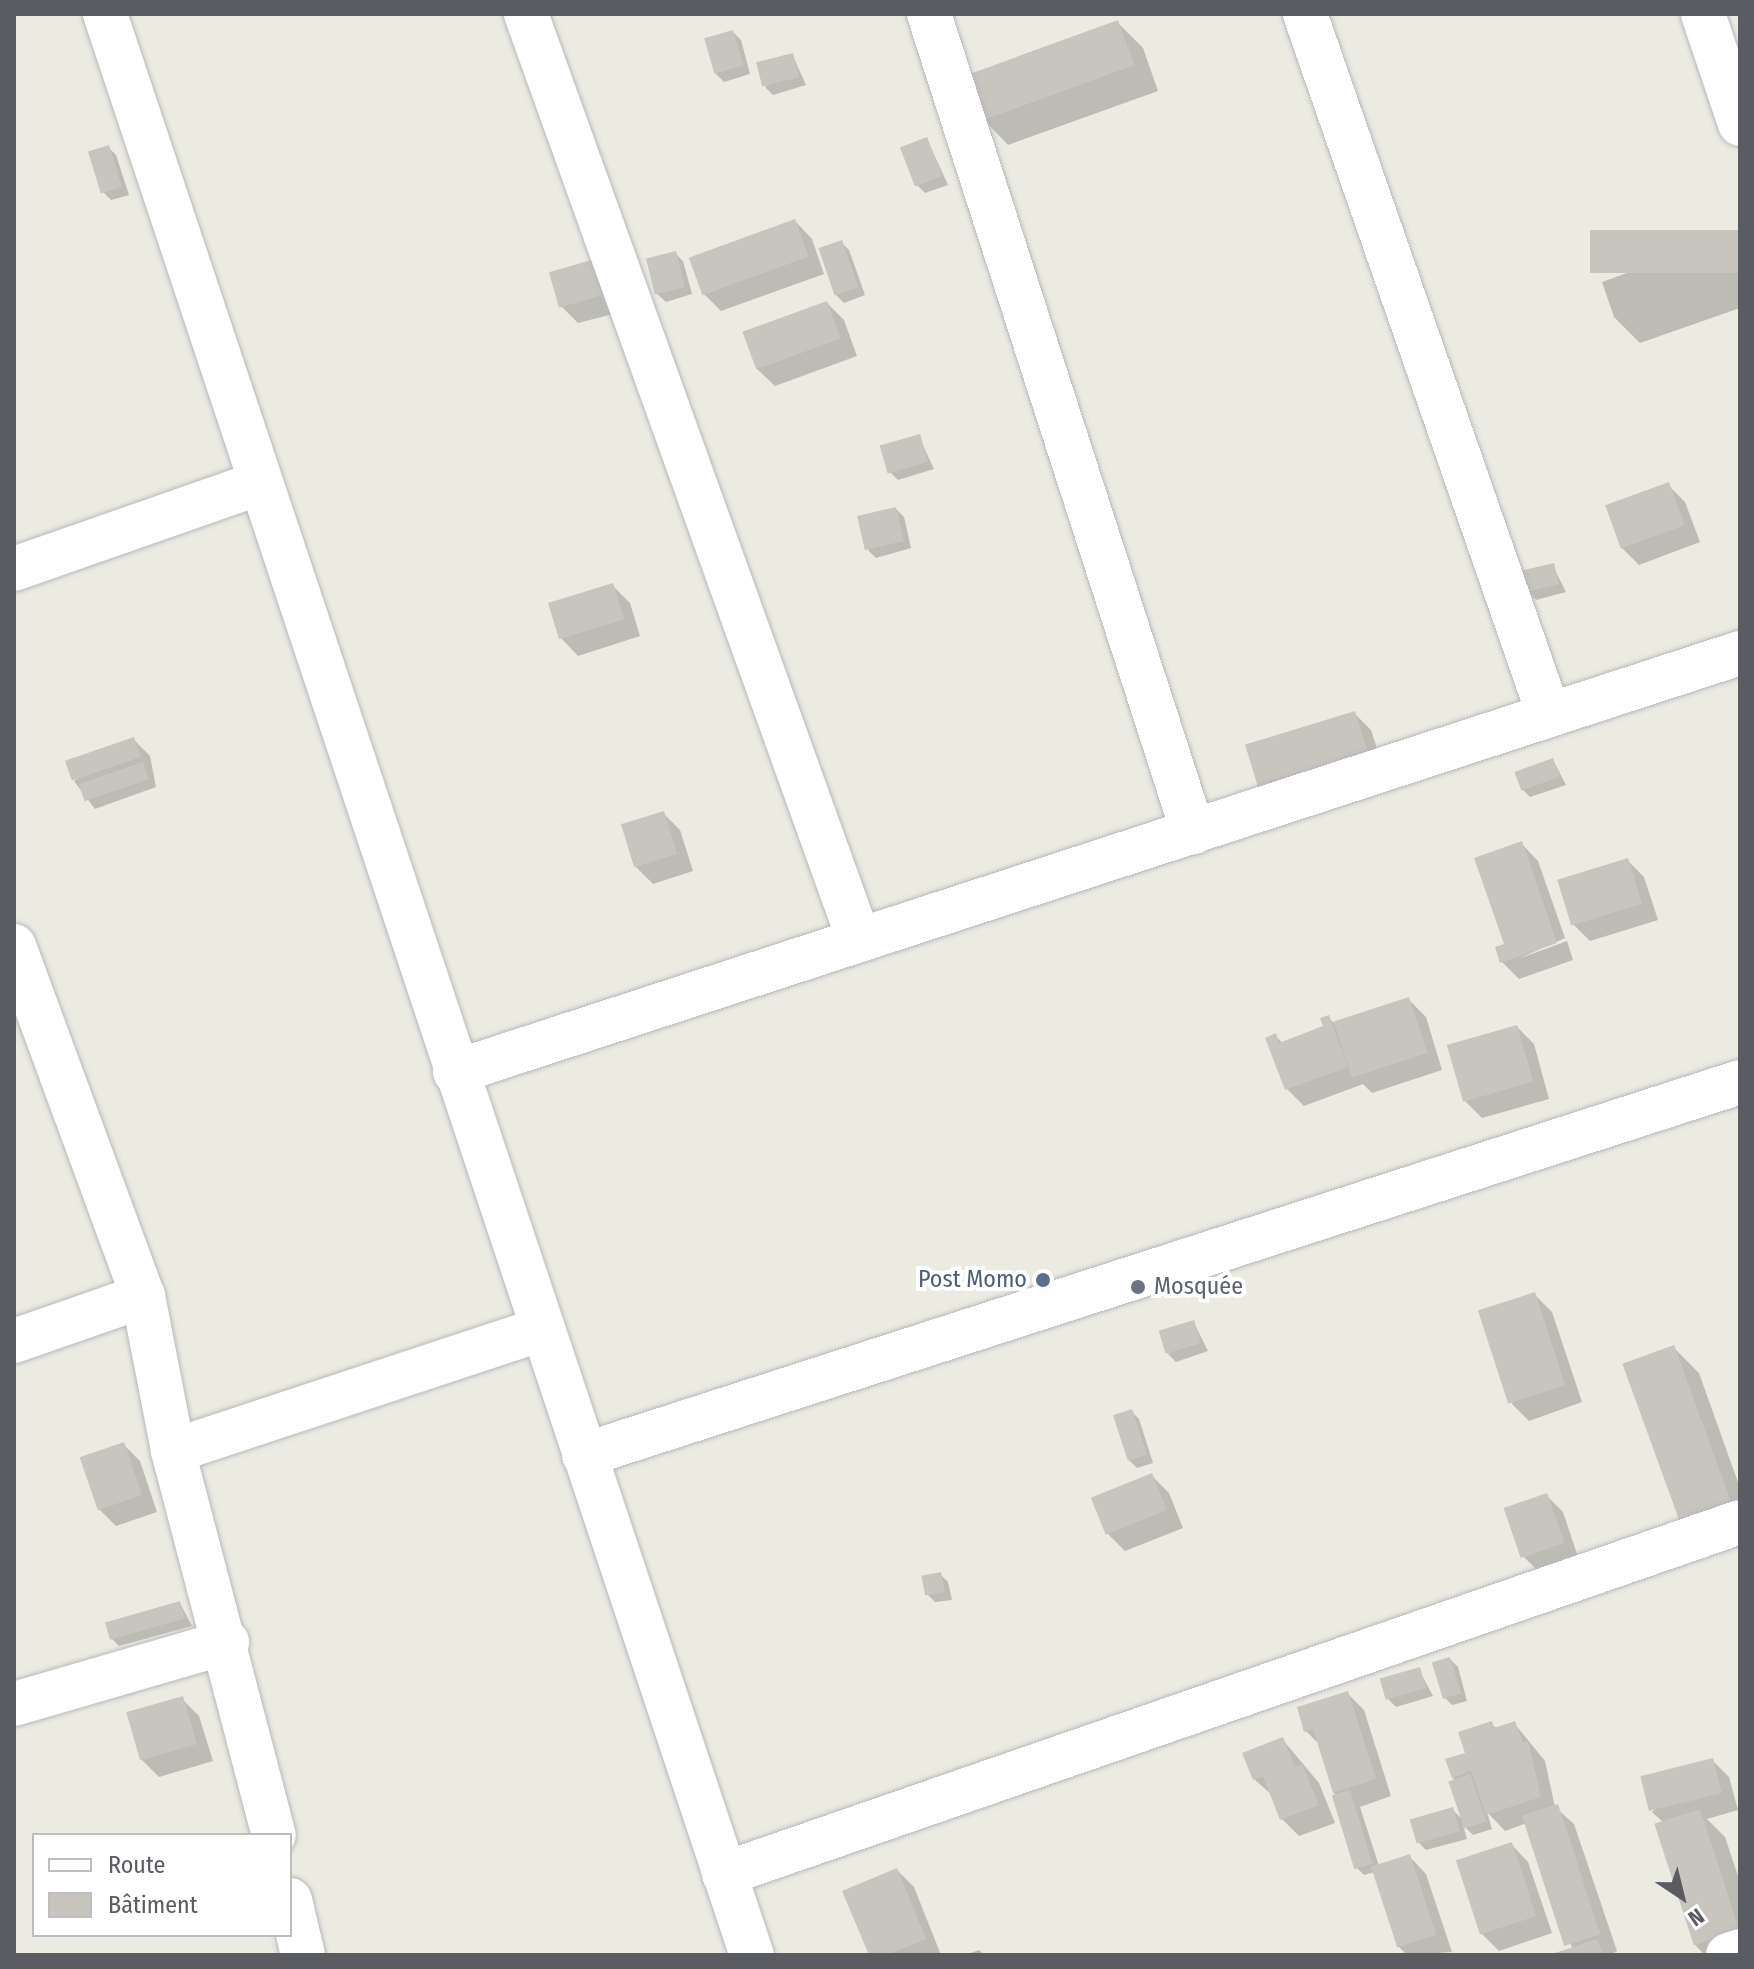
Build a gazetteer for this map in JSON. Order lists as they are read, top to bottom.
{
  "places": ["Post Momo", "Mosquée"],
  "legend": ["Route", "Bâtiment"],
  "north": "bottom right"
}
